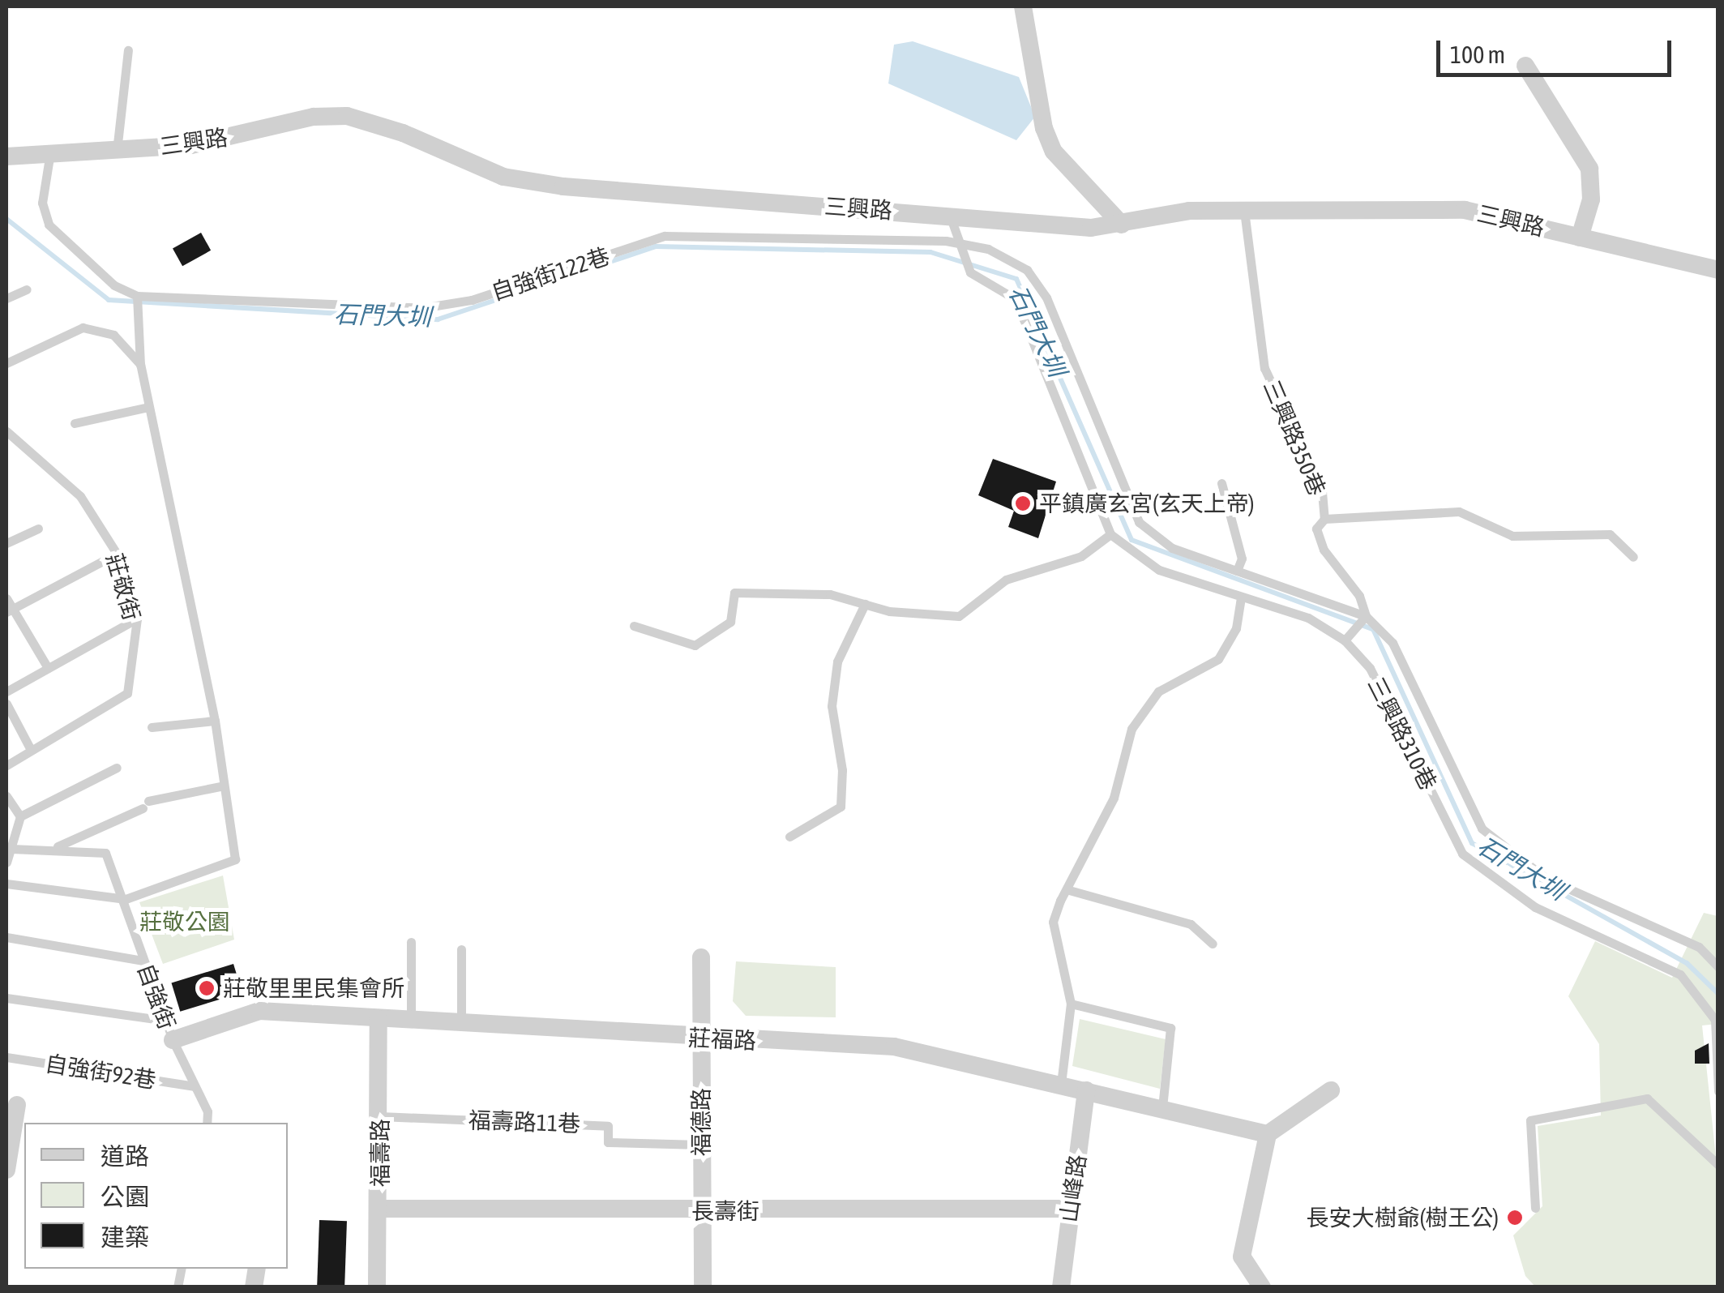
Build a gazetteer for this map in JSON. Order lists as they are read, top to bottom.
{
  "streets": {
    "street": [
      "三興路",
      "莊福路",
      "福德路",
      "福壽路",
      "山峰路",
      "長壽街"
    ],
    "lane": [
      "自強街122巷",
      "三興路350巷",
      "莊敬街",
      "三興路310巷",
      "自強街",
      "自強街92巷",
      "福壽路11巷"
    ]
  },
  "crossings": [
    ["三興路", "三興路350巷"],
    ["自強街122巷", "三興路310巷"],
    ["三興路350巷", "三興路310巷"],
    ["自強街", "莊福路"],
    ["自強街", "自強街92巷"],
    ["莊福路", "福德路"],
    ["莊福路", "福壽路"],
    ["莊福路", "山峰路"],
    ["福壽路11巷", "福德路"],
    ["福壽路11巷", "福壽路"],
    ["福德路", "長壽街"],
    ["福壽路", "長壽街"],
    ["山峰路", "長壽街"]
  ],
  "water": ["石門大圳"],
  "parks": ["莊敬公園"],
  "places": ["平鎮廣玄宮(玄天上帝)", "莊敬里里民集會所", "長安大樹爺(樹王公)"],
  "legend": ["道路", "公園", "建築"],
  "scale_bar": "100 m"
}
